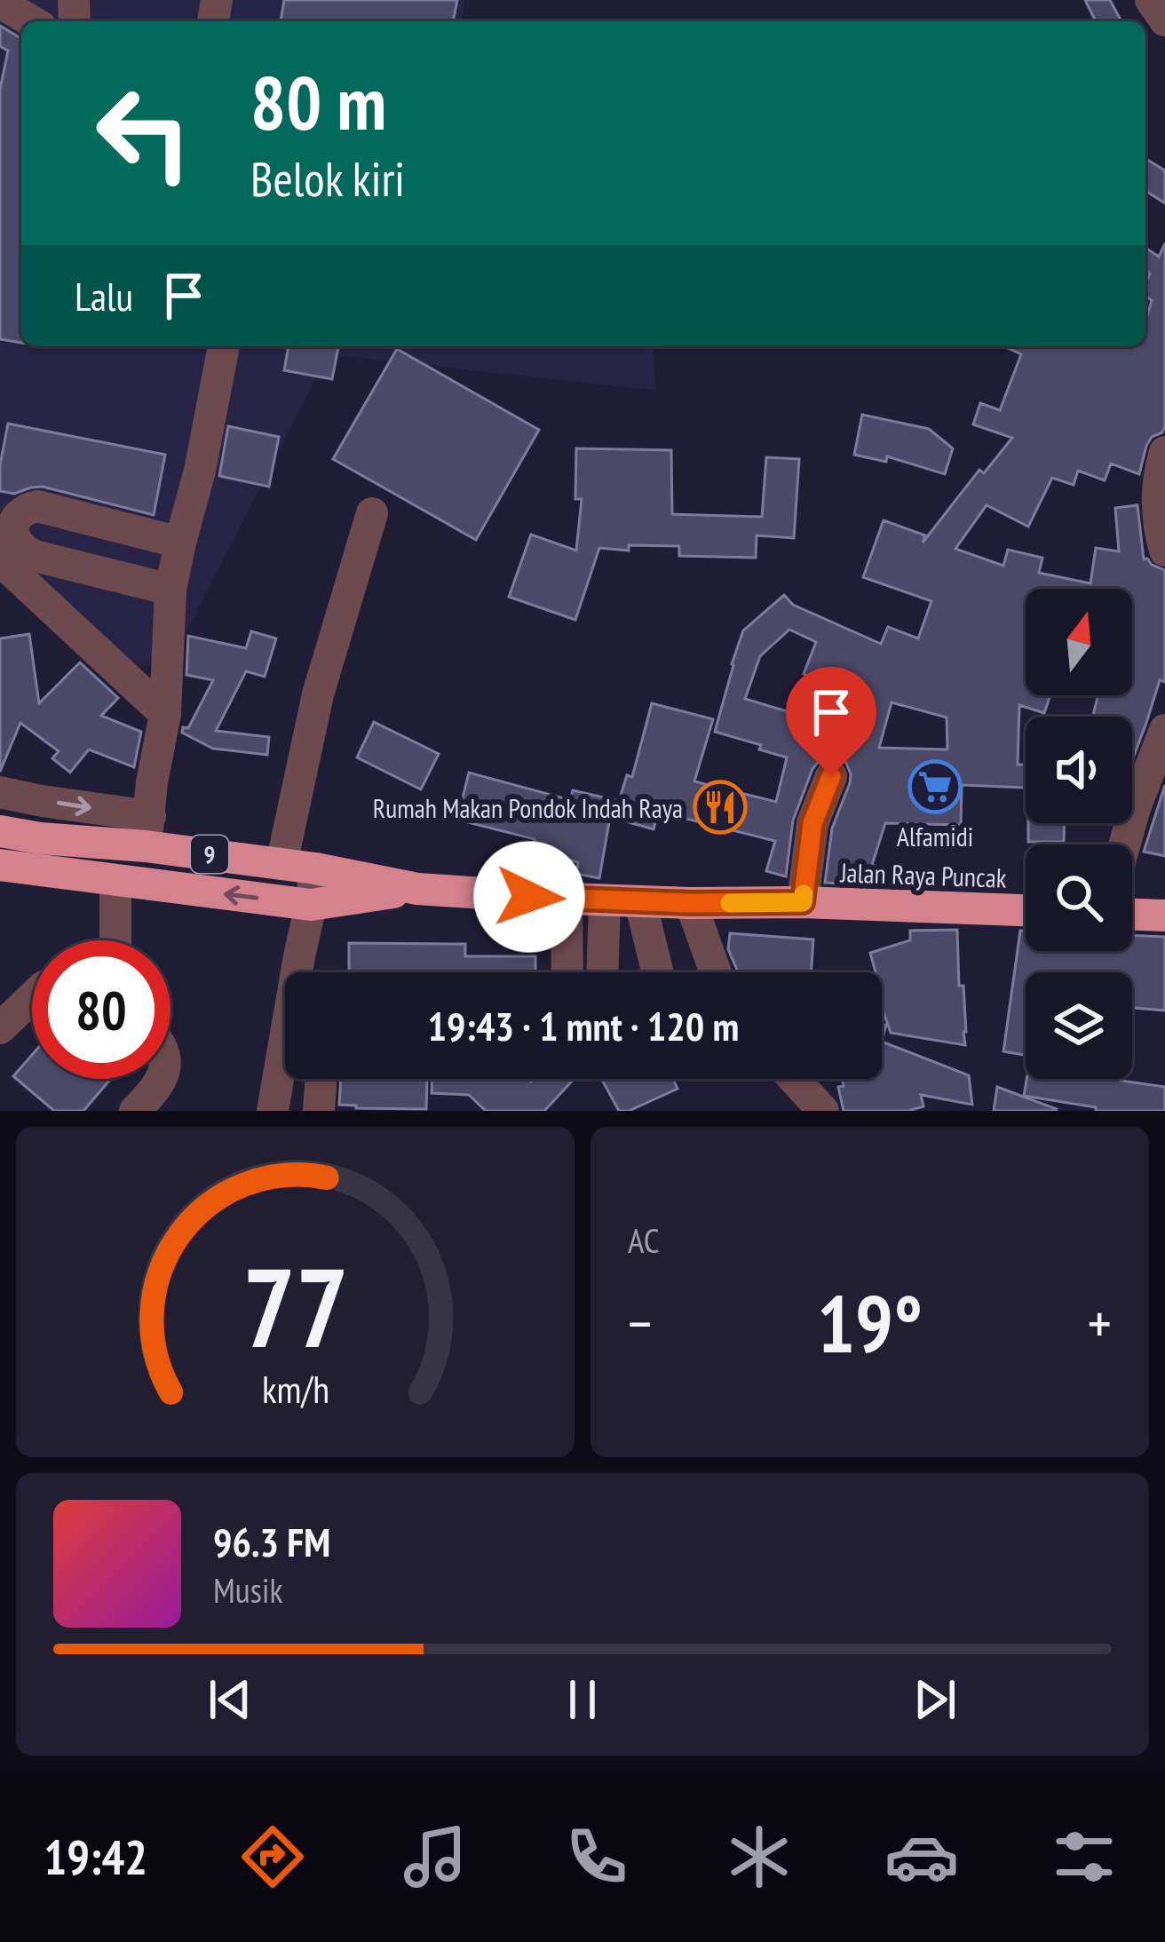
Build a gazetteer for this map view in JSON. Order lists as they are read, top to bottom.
{
  "streets": {
    "highway": ["9", "Jalan Raya Puncak"]
  },
  "places": {
    "supermarket": ["Alfamidi"],
    "restaurant": ["Rumah Makan Pondok Indah Raya"]
  },
  "north": "top",
  "page": {
    "turn": ["80 m", "Belok kiri"],
    "then": "Lalu",
    "limit": "80",
    "trip": "19:43 · 1 mnt · 120 m",
    "tile": "AC",
    "heat": ["−", "19°", "+"],
    "song": ["96.3 FM", "Musik"],
    "tabs": "19:42",
    "gauge": ["77", "km/h"]
  }
}
